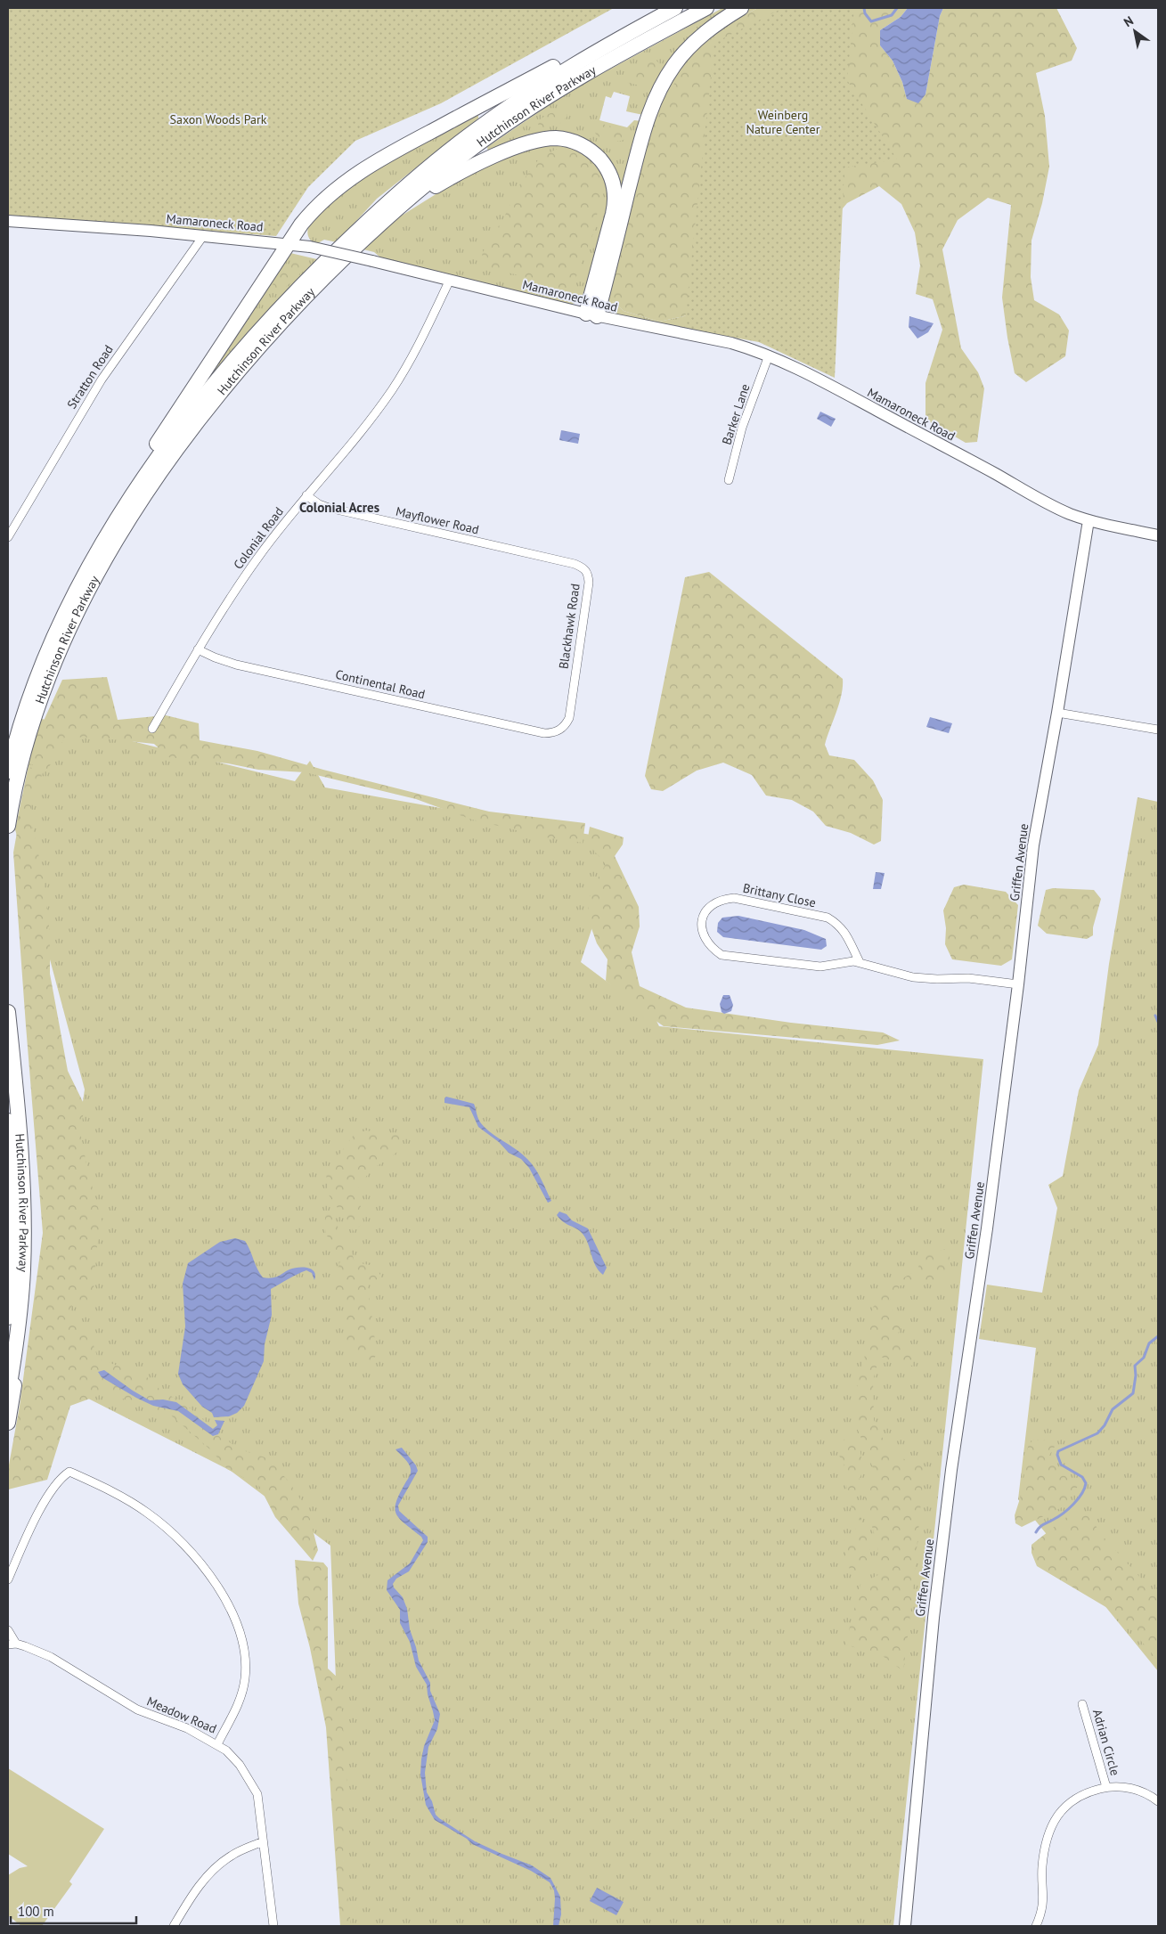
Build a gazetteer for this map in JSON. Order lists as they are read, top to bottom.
{
  "streets": {
    "highway": ["Hutchinson River Parkway"],
    "street": [
      "Mamaroneck Road",
      "Stratton Road",
      "Barker Lane",
      "Mayflower Road",
      "Colonial Road",
      "Blackhawk Road",
      "Continental Road",
      "Griffen Avenue",
      "Brittany Close",
      "Meadow Road",
      "Adrian Circle"
    ]
  },
  "crossings": [
    ["Mamaroneck Road", "Stratton Road"],
    ["Mamaroneck Road", "Barker Lane"],
    ["Mamaroneck Road", "Colonial Road"],
    ["Mamaroneck Road", "Griffen Avenue"],
    ["Mayflower Road", "Colonial Road"],
    ["Mayflower Road", "Blackhawk Road"],
    ["Colonial Road", "Continental Road"],
    ["Blackhawk Road", "Continental Road"],
    ["Griffen Avenue", "Brittany Close"]
  ],
  "districts": ["Colonial Acres"],
  "parks": ["Weinberg Nature Center", "Saxon Woods Park"],
  "scale_bar": "100 m",
  "north": "top left"
}
